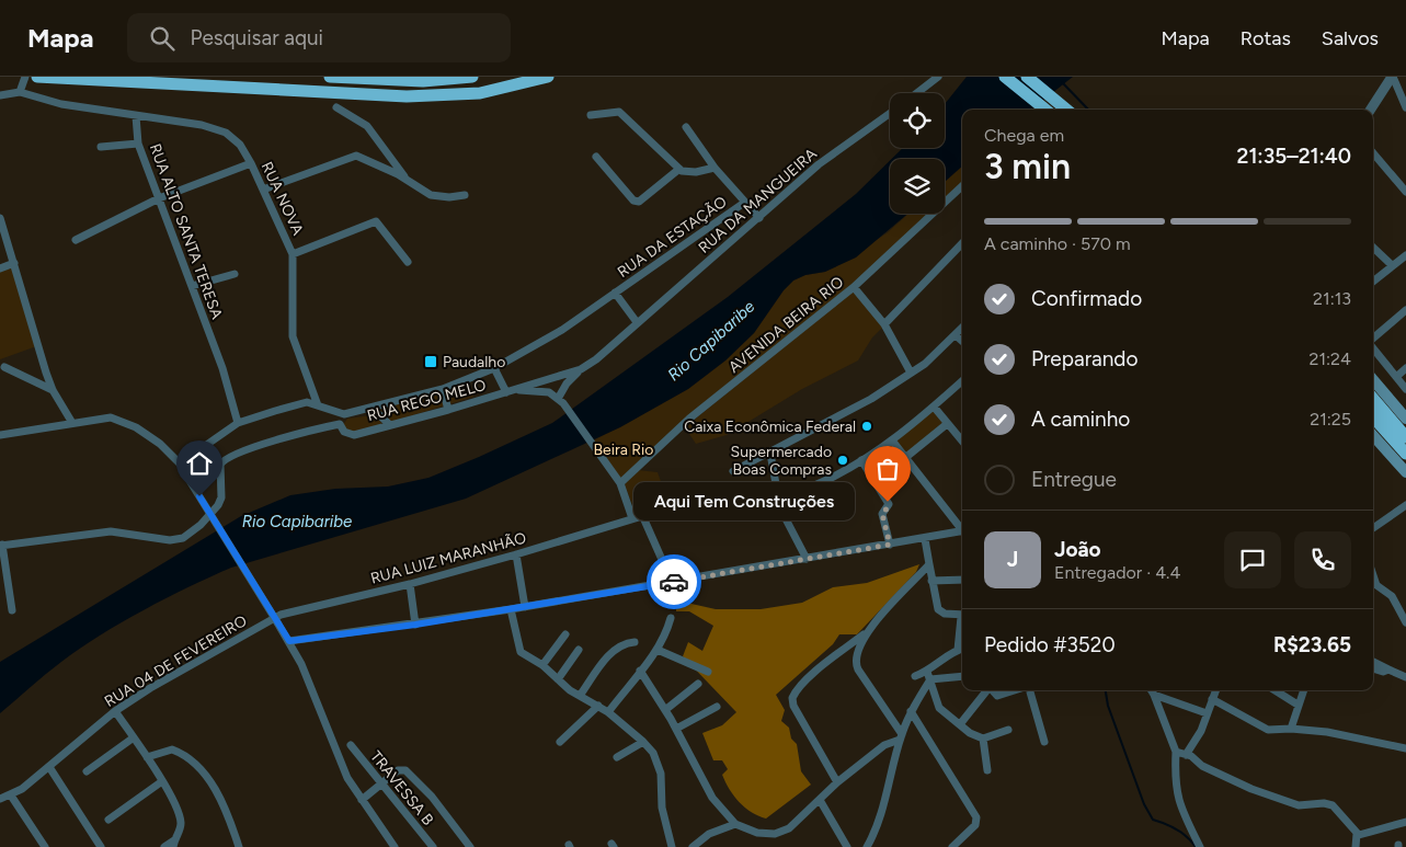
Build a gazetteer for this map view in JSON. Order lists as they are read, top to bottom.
{
  "streets": {
    "street": [
      "RUA NOVA",
      "RUA DA MANGUEIRA",
      "RUA ALTO SANTA TERESA",
      "RUA DA ESTAÇÃO",
      "AVENIDA BEIRA RIO",
      "RUA REGO MELO",
      "RUA LUIZ MARANHÃO",
      "RUA 04 DE FEVEREIRO",
      "TRAVESSA B"
    ]
  },
  "crossings": [
    ["RUA NOVA", "RUA ALTO SANTA TERESA"],
    ["RUA DA MANGUEIRA", "RUA REGO MELO"],
    ["RUA LUIZ MARANHÃO", "RUA 04 DE FEVEREIRO"]
  ],
  "water": ["Rio Capibaribe"],
  "parks": ["Beira Rio"],
  "places": {
    "transit": ["Paudalho"],
    "other": ["Caixa Econômica Federal", "Supermercado Boas Compras", "Aqui Tem Construções"]
  },
  "page": {
    "header": "Mapa",
    "search": "Pesquisar aqui",
    "nav": ["Mapa", "Rotas", "Salvos"],
    "heading": ["3 min", "Chega em", "21:35–21:40"],
    "panel": [
      "João",
      "Entregador · 4.4",
      "Pedido #3520",
      "R$23.65"
    ],
    "bar": "A caminho · 570 m",
    "list": [
      ["Confirmado", "21:13"],
      ["Preparando", "21:24"],
      ["A caminho", "21:25"],
      "Entregue"
    ],
    "bubble": "Aqui Tem Construções",
    "round": "J"
  }
}
